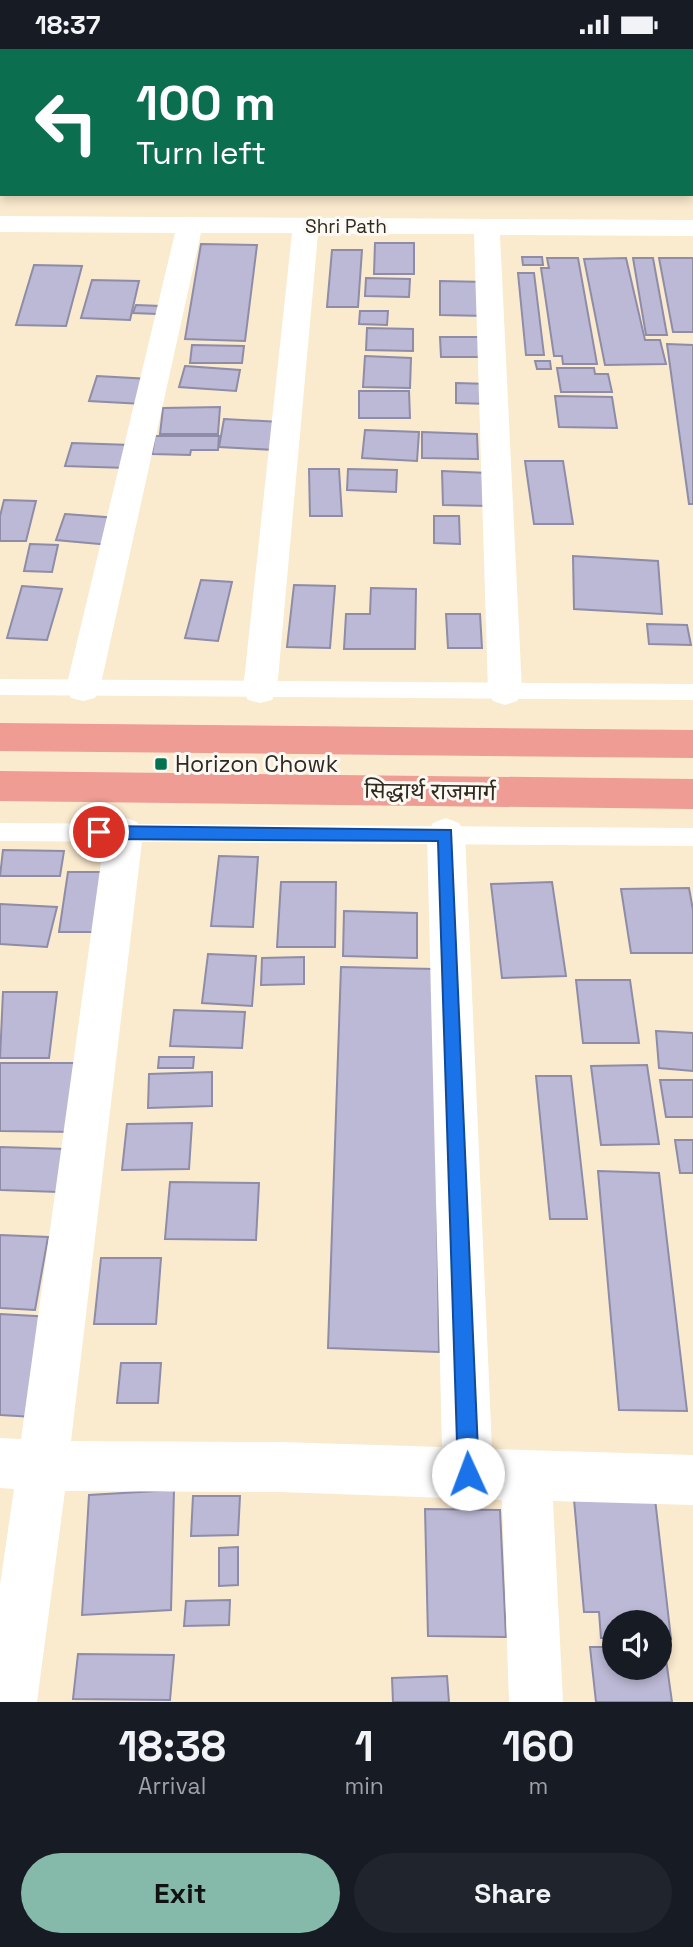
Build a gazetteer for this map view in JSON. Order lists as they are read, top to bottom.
{
  "streets": {
    "highway": ["सिद्धार्थ राजमार्ग"],
    "street": ["Shri Path"]
  },
  "places": {
    "transit": ["Horizon Chowk"]
  },
  "page": {
    "status": "18:37",
    "turn": ["100 m", "Turn left"],
    "eta": [
      "18:38",
      "Arrival",
      "1",
      "min",
      "160",
      "m"
    ],
    "buttons": ["Exit", "Share"]
  }
}
